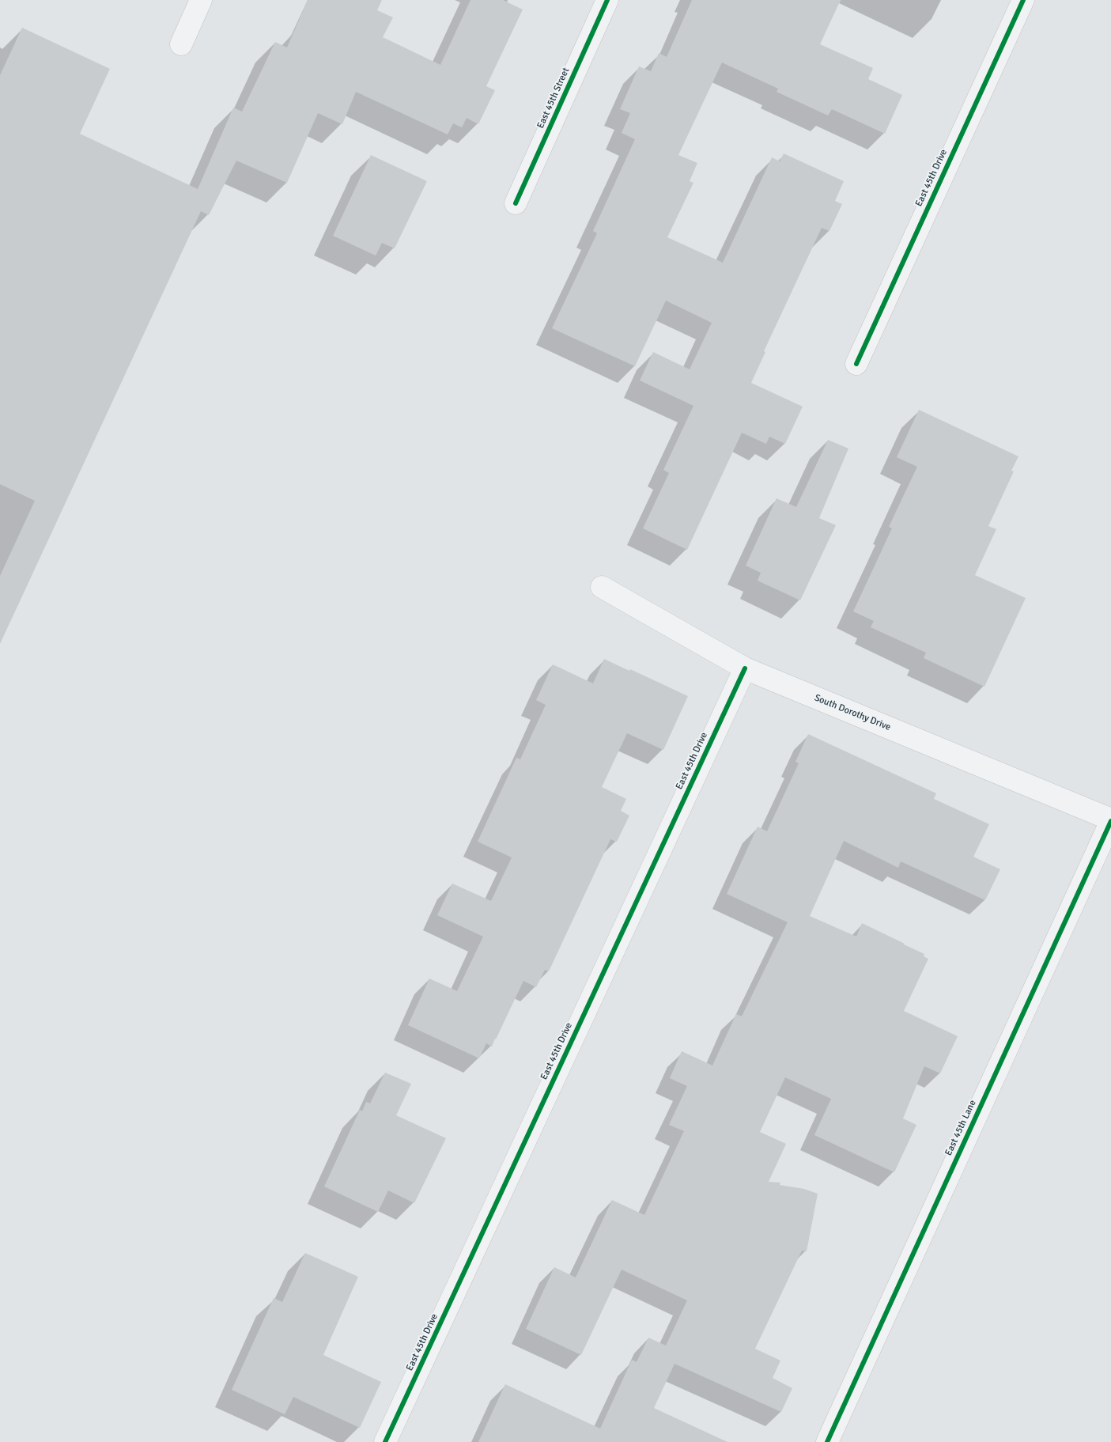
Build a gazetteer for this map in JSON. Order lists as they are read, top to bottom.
{
  "streets": {
    "street": [
      "East 45th Street",
      "East 45th Drive",
      "South Dorothy Drive",
      "East 45th Lane"
    ]
  },
  "crossings": [
    ["East 45th Drive", "South Dorothy Drive"],
    ["South Dorothy Drive", "East 45th Lane"]
  ]
}
